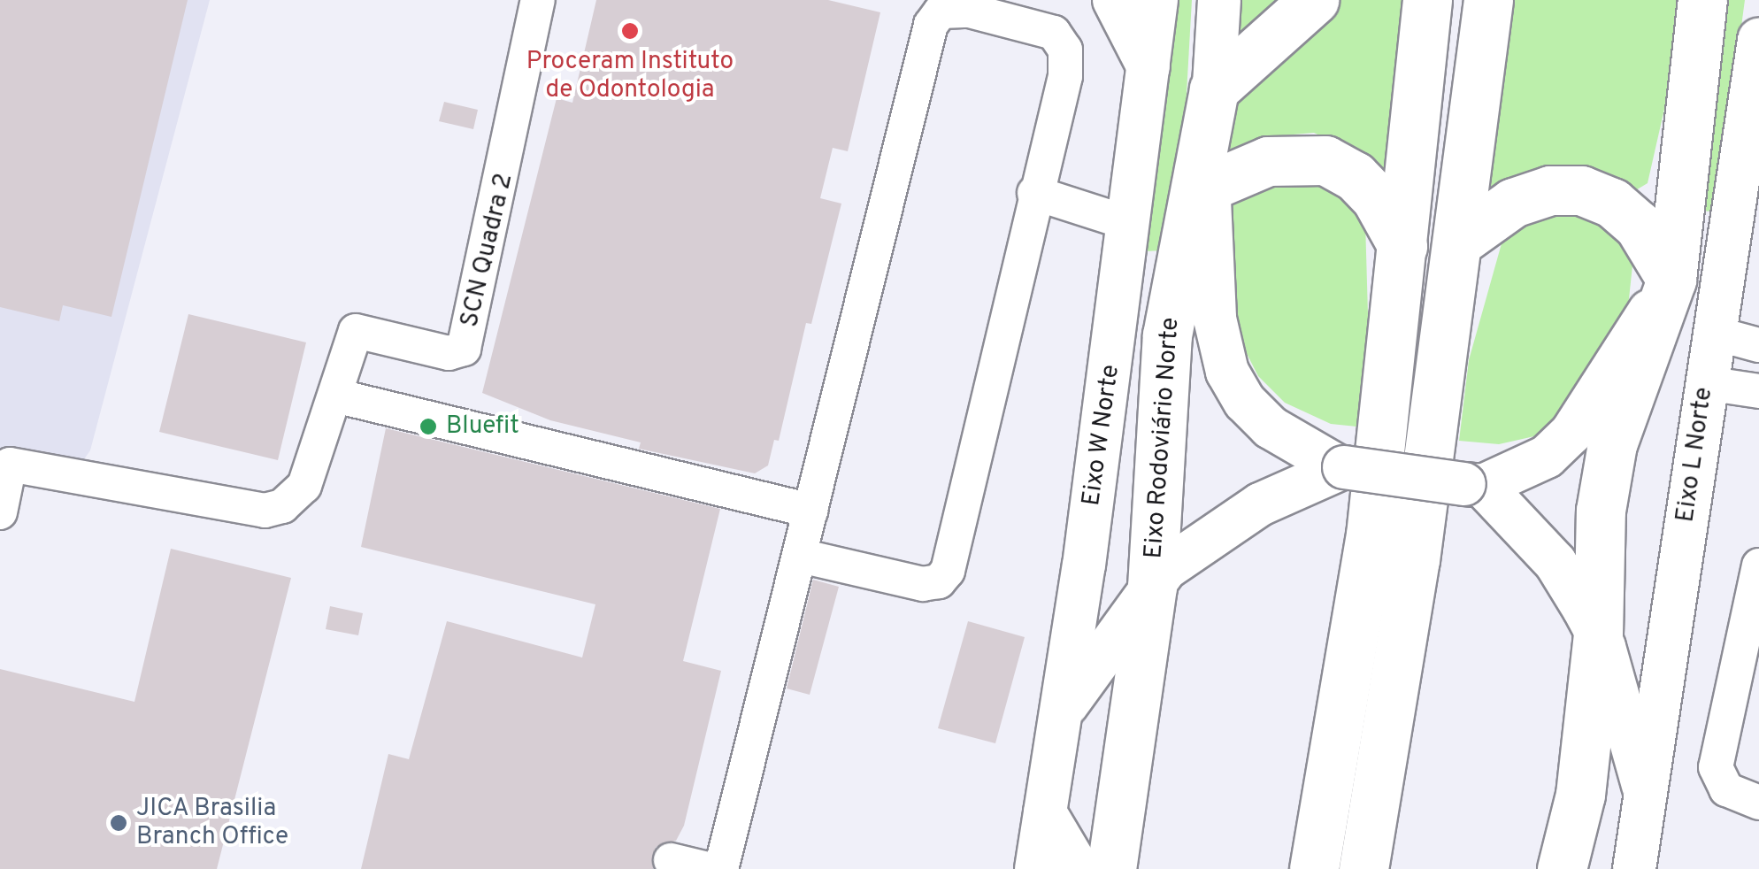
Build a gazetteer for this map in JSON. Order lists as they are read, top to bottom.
{
  "streets": {
    "highway": ["Eixo Rodoviário Norte"],
    "main road": ["Eixo W Norte", "Eixo L Norte"],
    "street": ["SCN Quadra 2"]
  },
  "places": ["Proceram Instituto de Odontologia", "Bluefit", "JICA Brasilia Branch Office"]
}
